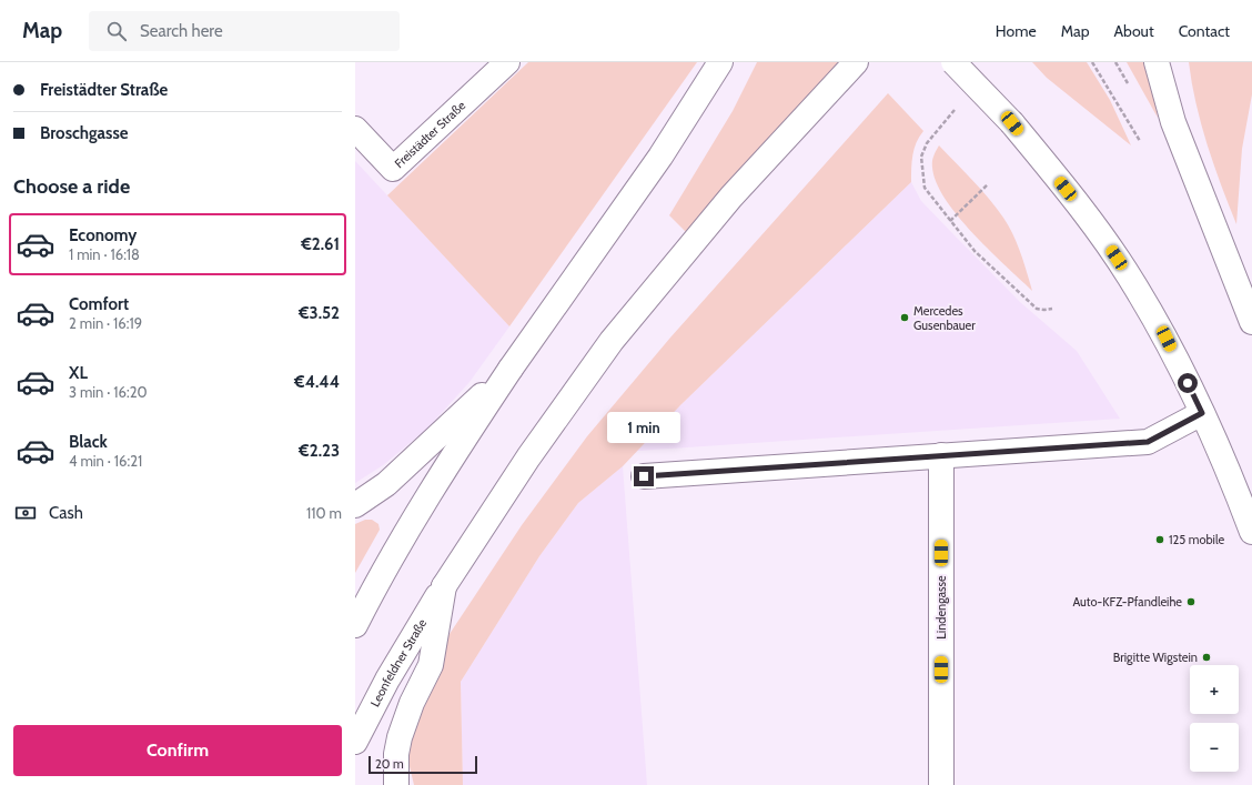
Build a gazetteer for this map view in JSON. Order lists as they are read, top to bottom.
{
  "streets": {
    "main road": ["Freistädter Straße", "Lindengasse", "Leonfeldner Straße"]
  },
  "places": [
    "Mercedes Gusenbauer",
    "125 mobile",
    "Auto-KFZ-Pfandleihe",
    "Brigitte Wigstein"
  ],
  "scale_bar": "20 m",
  "page": {
    "header": "Map",
    "search": "Search here",
    "nav": [
      "Home",
      "Map",
      "About",
      "Contact"
    ],
    "banner": ["Freistädter Straße", "Broschgasse"],
    "heading": "Choose a ride",
    "list": [
      {
        "name": "Economy",
        "note": "1 min · 16:18",
        "value": "€2.61"
      },
      {
        "name": "Comfort",
        "note": "2 min · 16:19",
        "value": "€3.52"
      },
      {
        "name": "XL",
        "note": "3 min · 16:20",
        "value": "€4.44"
      },
      {
        "name": "Black",
        "note": "4 min · 16:21",
        "value": "€2.23"
      }
    ],
    "bubble": "1 min",
    "pay": ["Cash", "110 m"],
    "map_buttons": ["+", "−"],
    "buttons": "Confirm",
    "scale": "20 m"
  }
}
